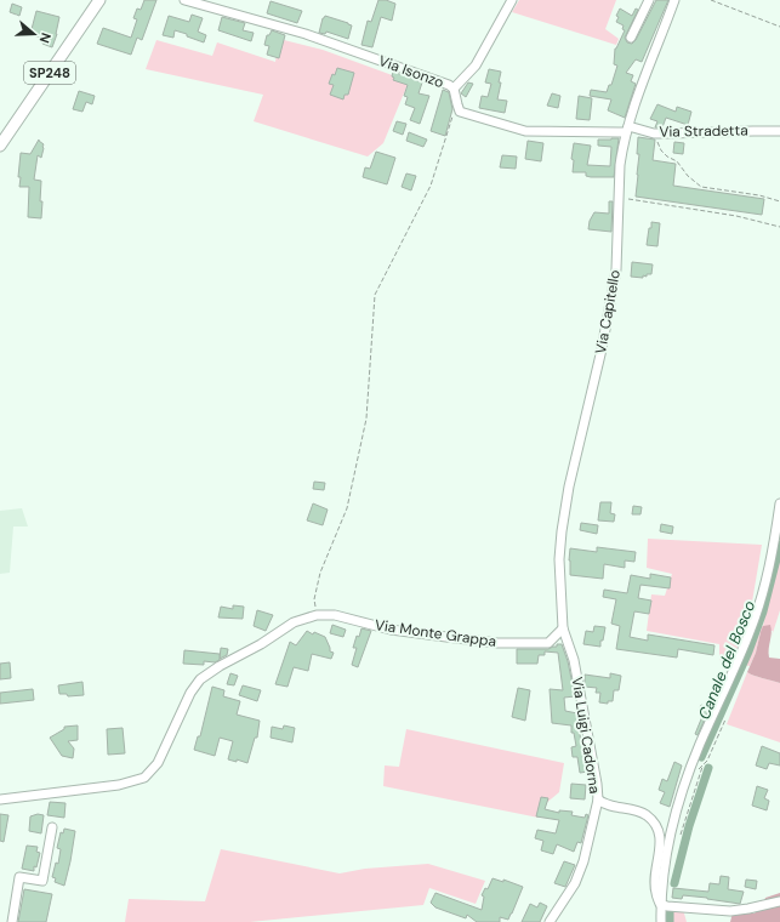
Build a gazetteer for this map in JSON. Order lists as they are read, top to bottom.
{
  "streets": {
    "main road": ["SP248"],
    "street": [
      "Via Isonzo",
      "Via Stradetta",
      "Via Capitello",
      "Via Monte Grappa",
      "Via Luigi Cadorna"
    ]
  },
  "crossings": [
    ["Via Isonzo", "Via Stradetta"],
    ["Via Isonzo", "Via Capitello"],
    ["Via Stradetta", "Via Capitello"],
    ["Via Capitello", "Via Monte Grappa"],
    ["Via Capitello", "Via Luigi Cadorna"],
    ["Via Monte Grappa", "Via Luigi Cadorna"]
  ],
  "water": ["Canale del Bosco"],
  "north": "right"
}
